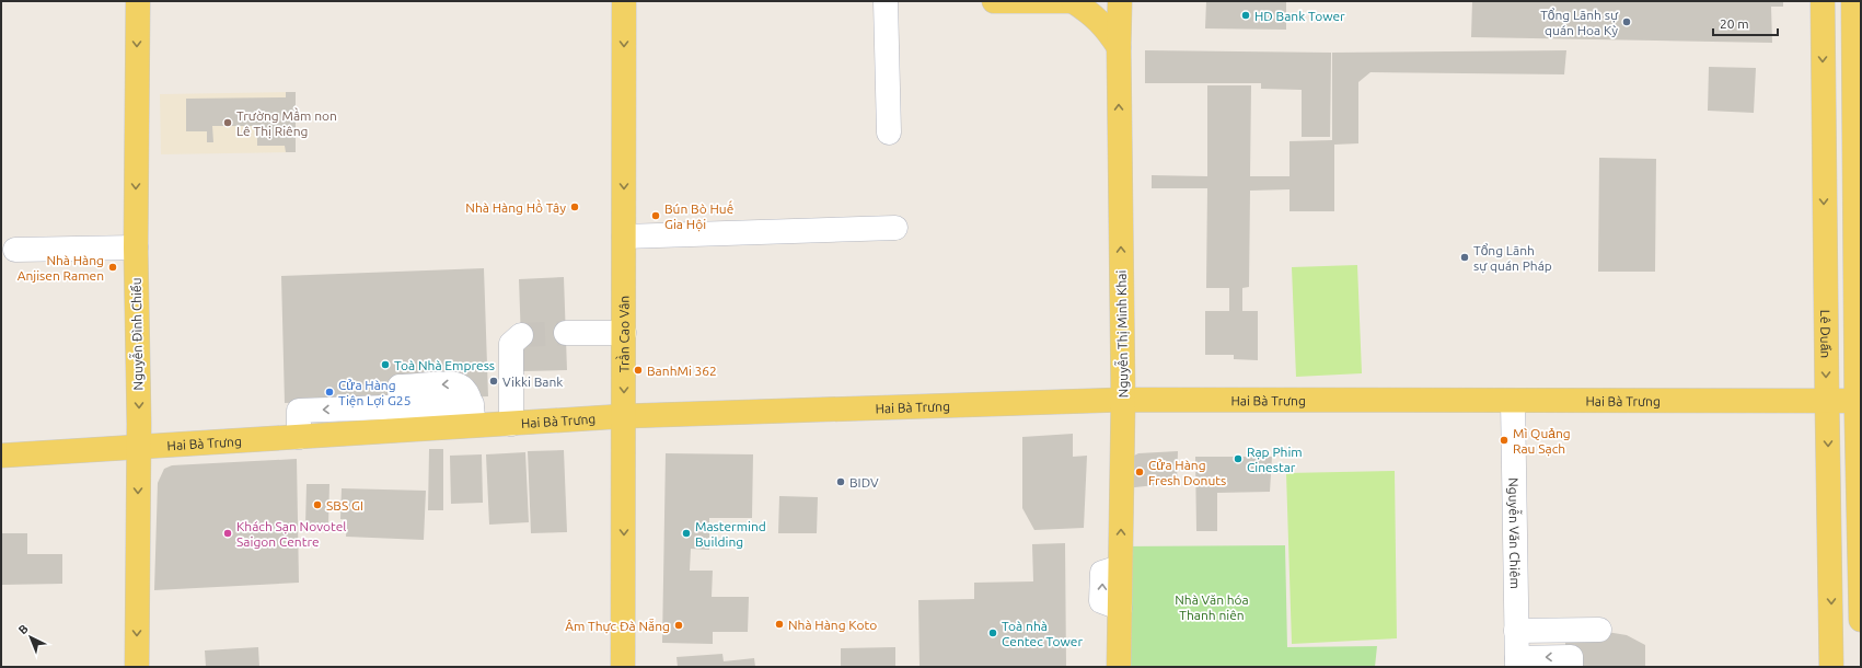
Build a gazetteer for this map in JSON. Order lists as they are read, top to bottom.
{
  "streets": {
    "main road": [
      "Nguyễn Đình Chiểu",
      "Trần Cao Vân",
      "Nguyễn Thị Minh Khai",
      "Lê Duẩn",
      "Hai Bà Trưng"
    ],
    "street": ["Nguyễn Văn Chiêm"]
  },
  "crossings": [
    ["Nguyễn Đình Chiểu", "Hai Bà Trưng"],
    ["Trần Cao Vân", "Hai Bà Trưng"],
    ["Nguyễn Thị Minh Khai", "Hai Bà Trưng"],
    ["Lê Duẩn", "Hai Bà Trưng"],
    ["Hai Bà Trưng", "Nguyễn Văn Chiêm"]
  ],
  "one_way": ["Nguyễn Đình Chiểu", "Trần Cao Vân", "Nguyễn Thị Minh Khai"],
  "parks": ["Nhà Văn hóa Thanh niên"],
  "places": [
    "HD Bank Tower",
    "Tổng Lãnh sự quán Hoa Kỳ",
    "Trường Mầm non Lê Thị Riêng",
    "Nhà Hàng Hồ Tây",
    "Bún Bò Huế Gia Hội",
    "Tổng Lãnh sự quán Pháp",
    "Nhà Hàng Anjisen Ramen",
    "Toà Nhà Empress",
    "BanhMi 362",
    "Vikki Bank",
    "Cửa Hàng Tiện Lợi G25",
    "Mì Quảng Rau Sạch",
    "Rạp Phim Cinestar",
    "Cửa Hàng Fresh Donuts",
    "BIDV",
    "SBS GI",
    "Khách Sạn Novotel Saigon Centre",
    "Mastermind Building",
    "Nhà Hàng Koto",
    "Âm Thực Đà Nẵng",
    "Toà nhà Centec Tower"
  ],
  "scale_bar": "20 m",
  "north": "top left"
}
